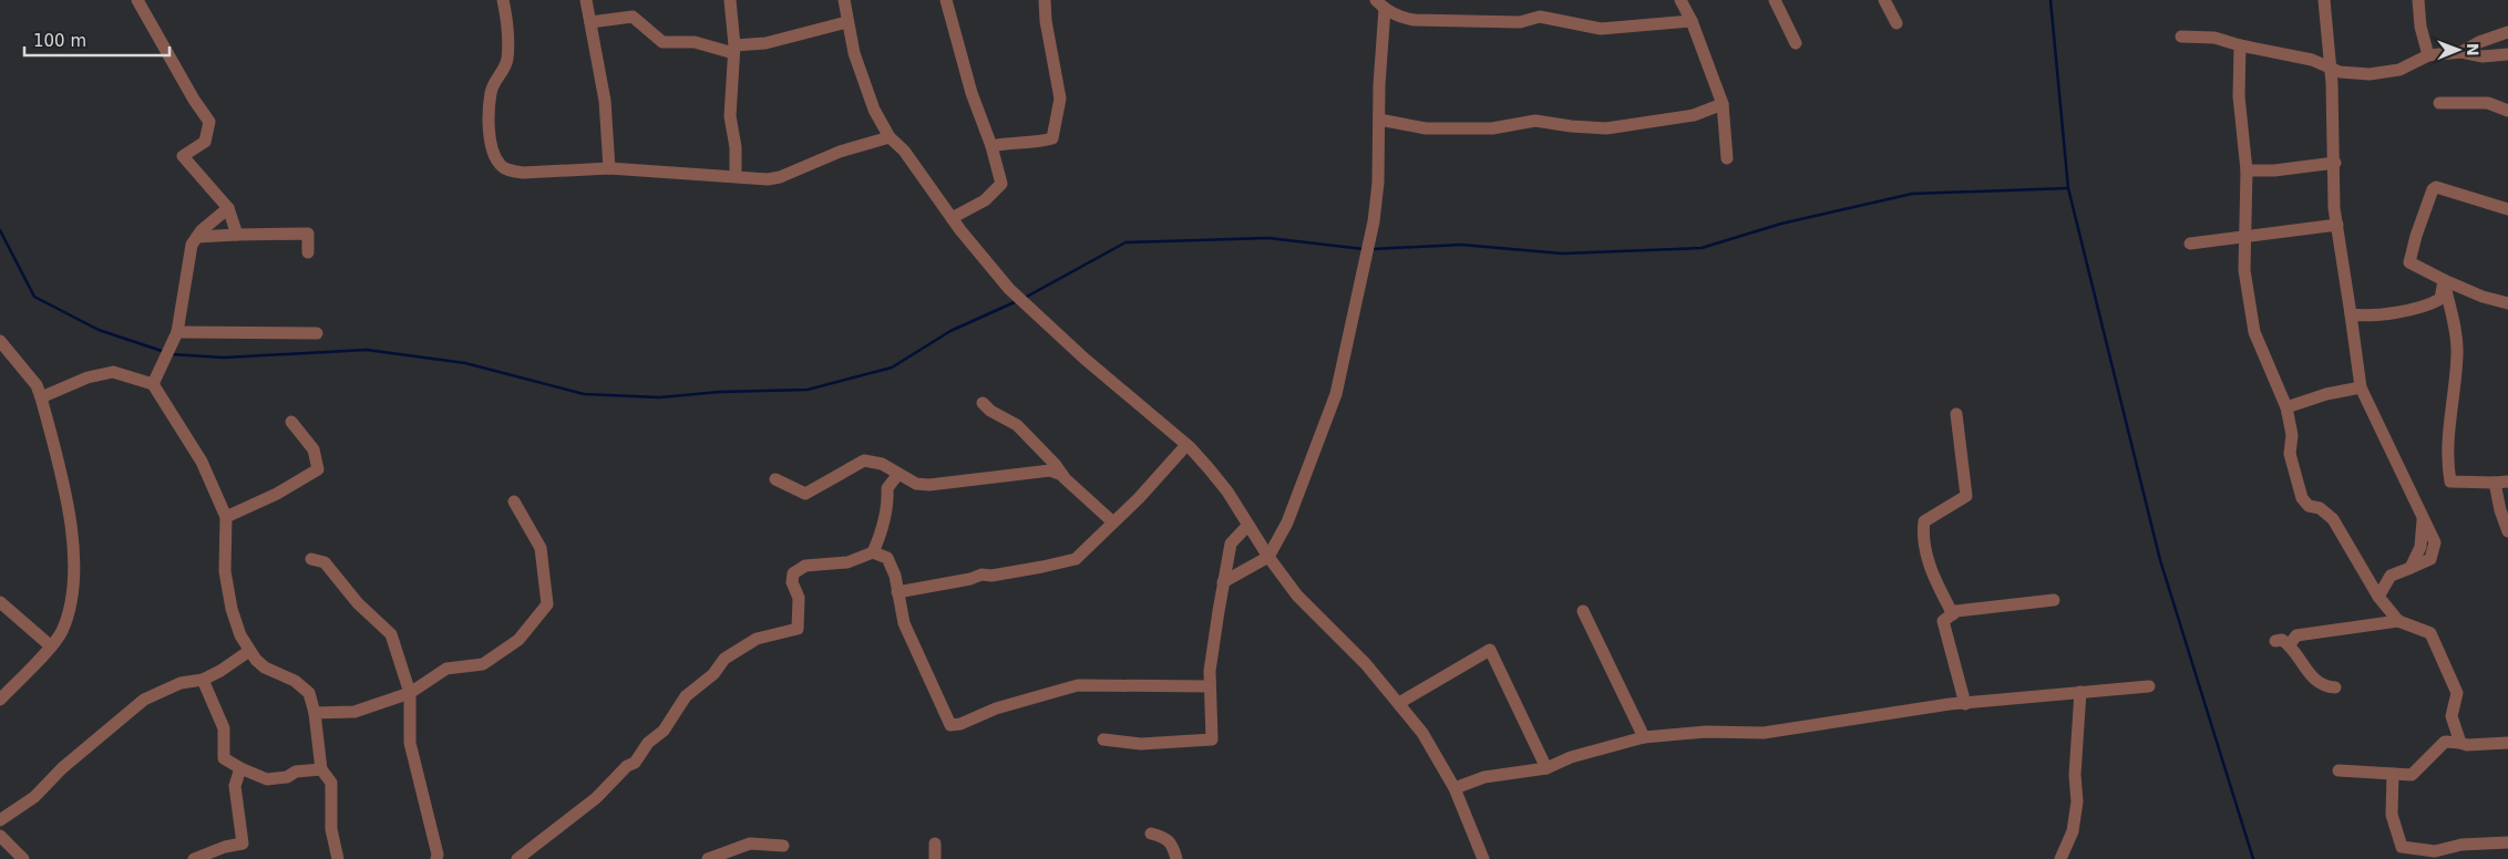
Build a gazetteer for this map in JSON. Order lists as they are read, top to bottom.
{
  "scale_bar": "100 m",
  "north": "right"
}
